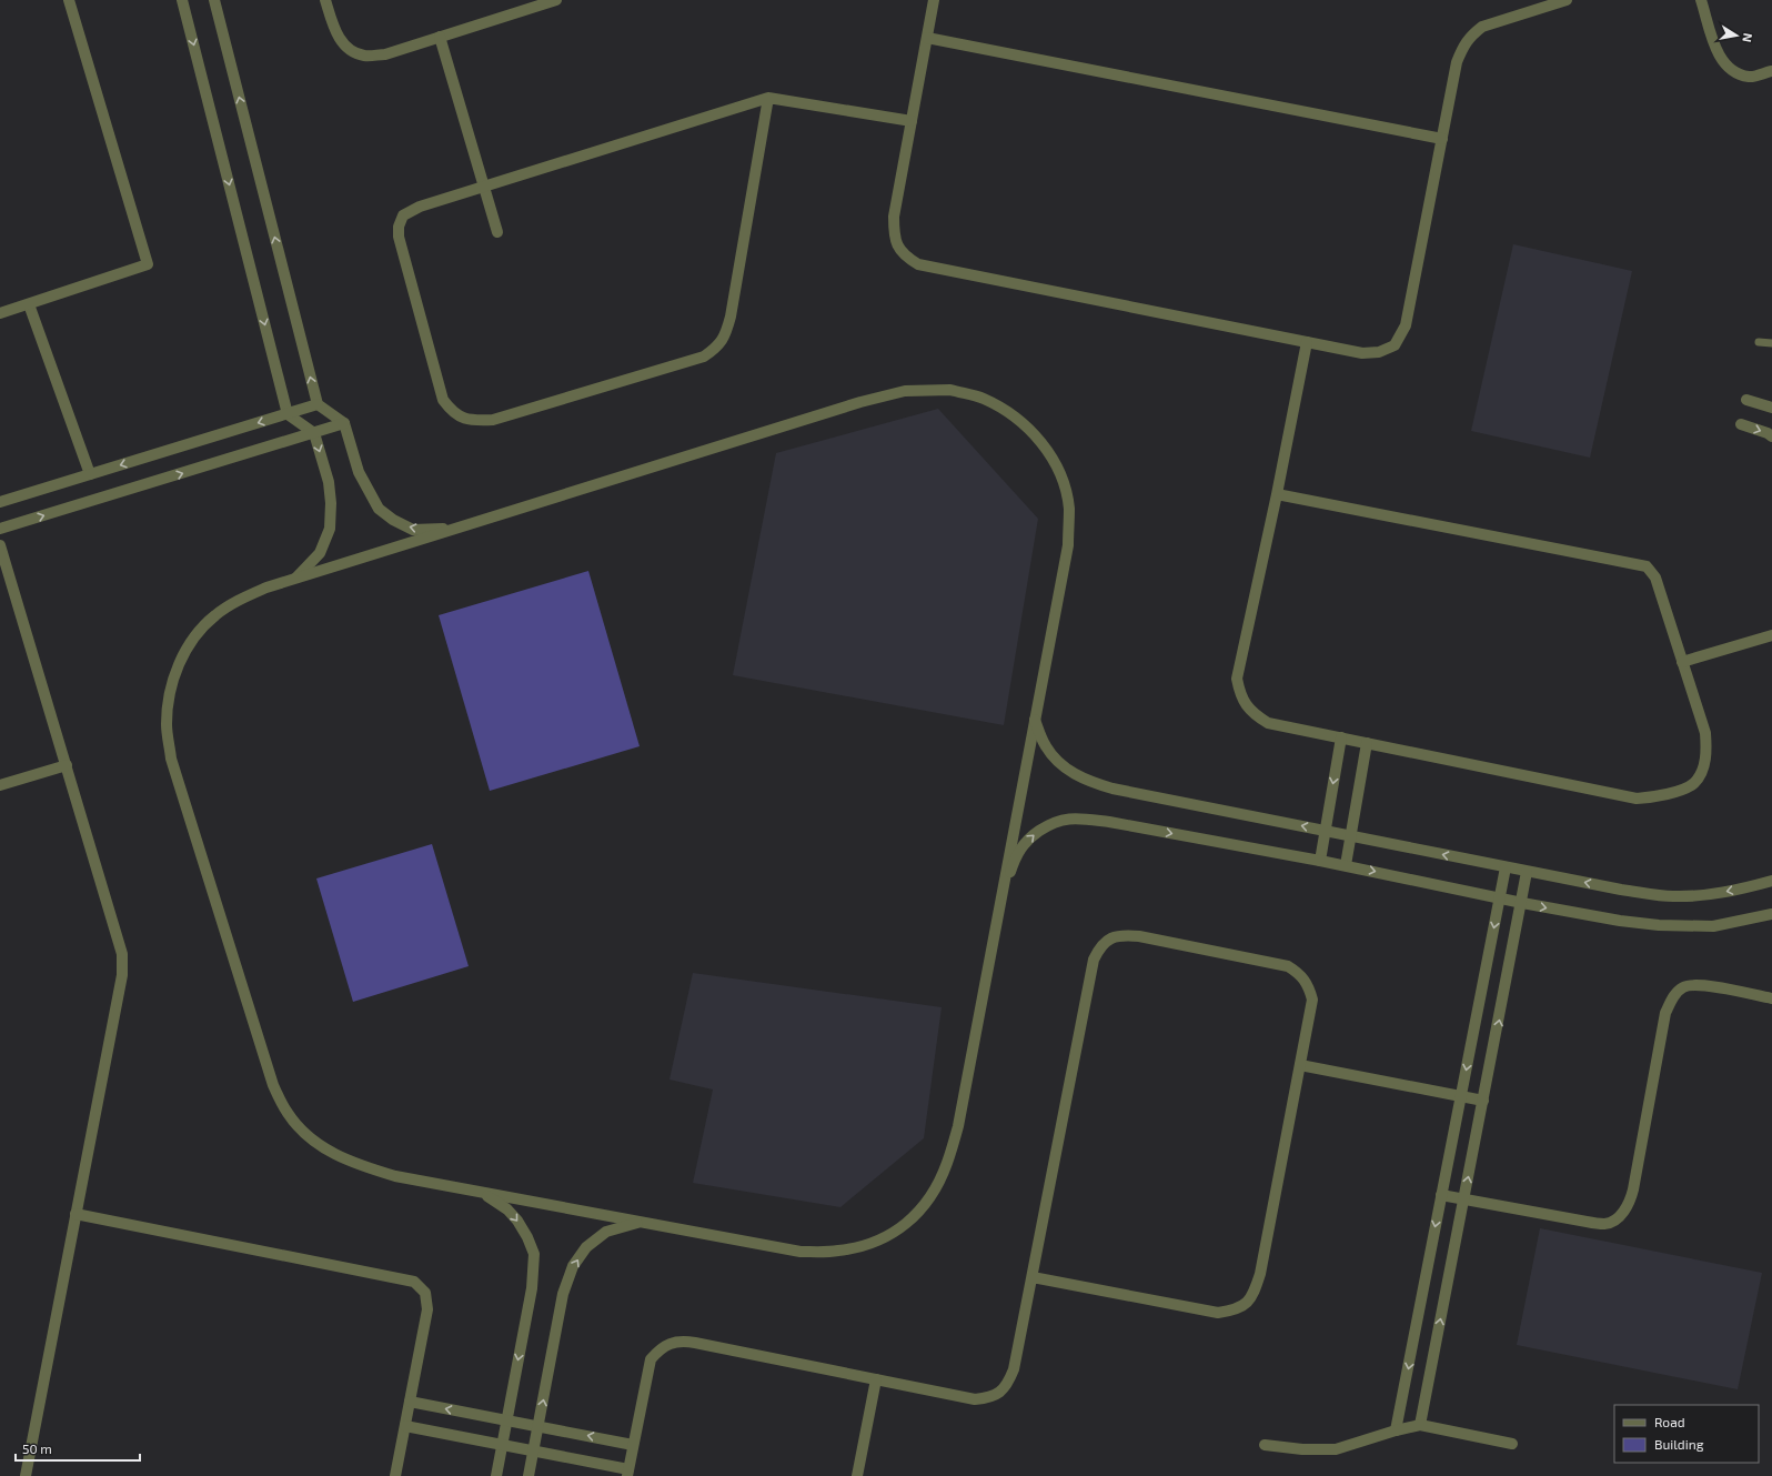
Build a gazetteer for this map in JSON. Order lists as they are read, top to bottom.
{
  "legend": ["Road", "Building"],
  "scale_bar": "50 m",
  "north": "right"
}
